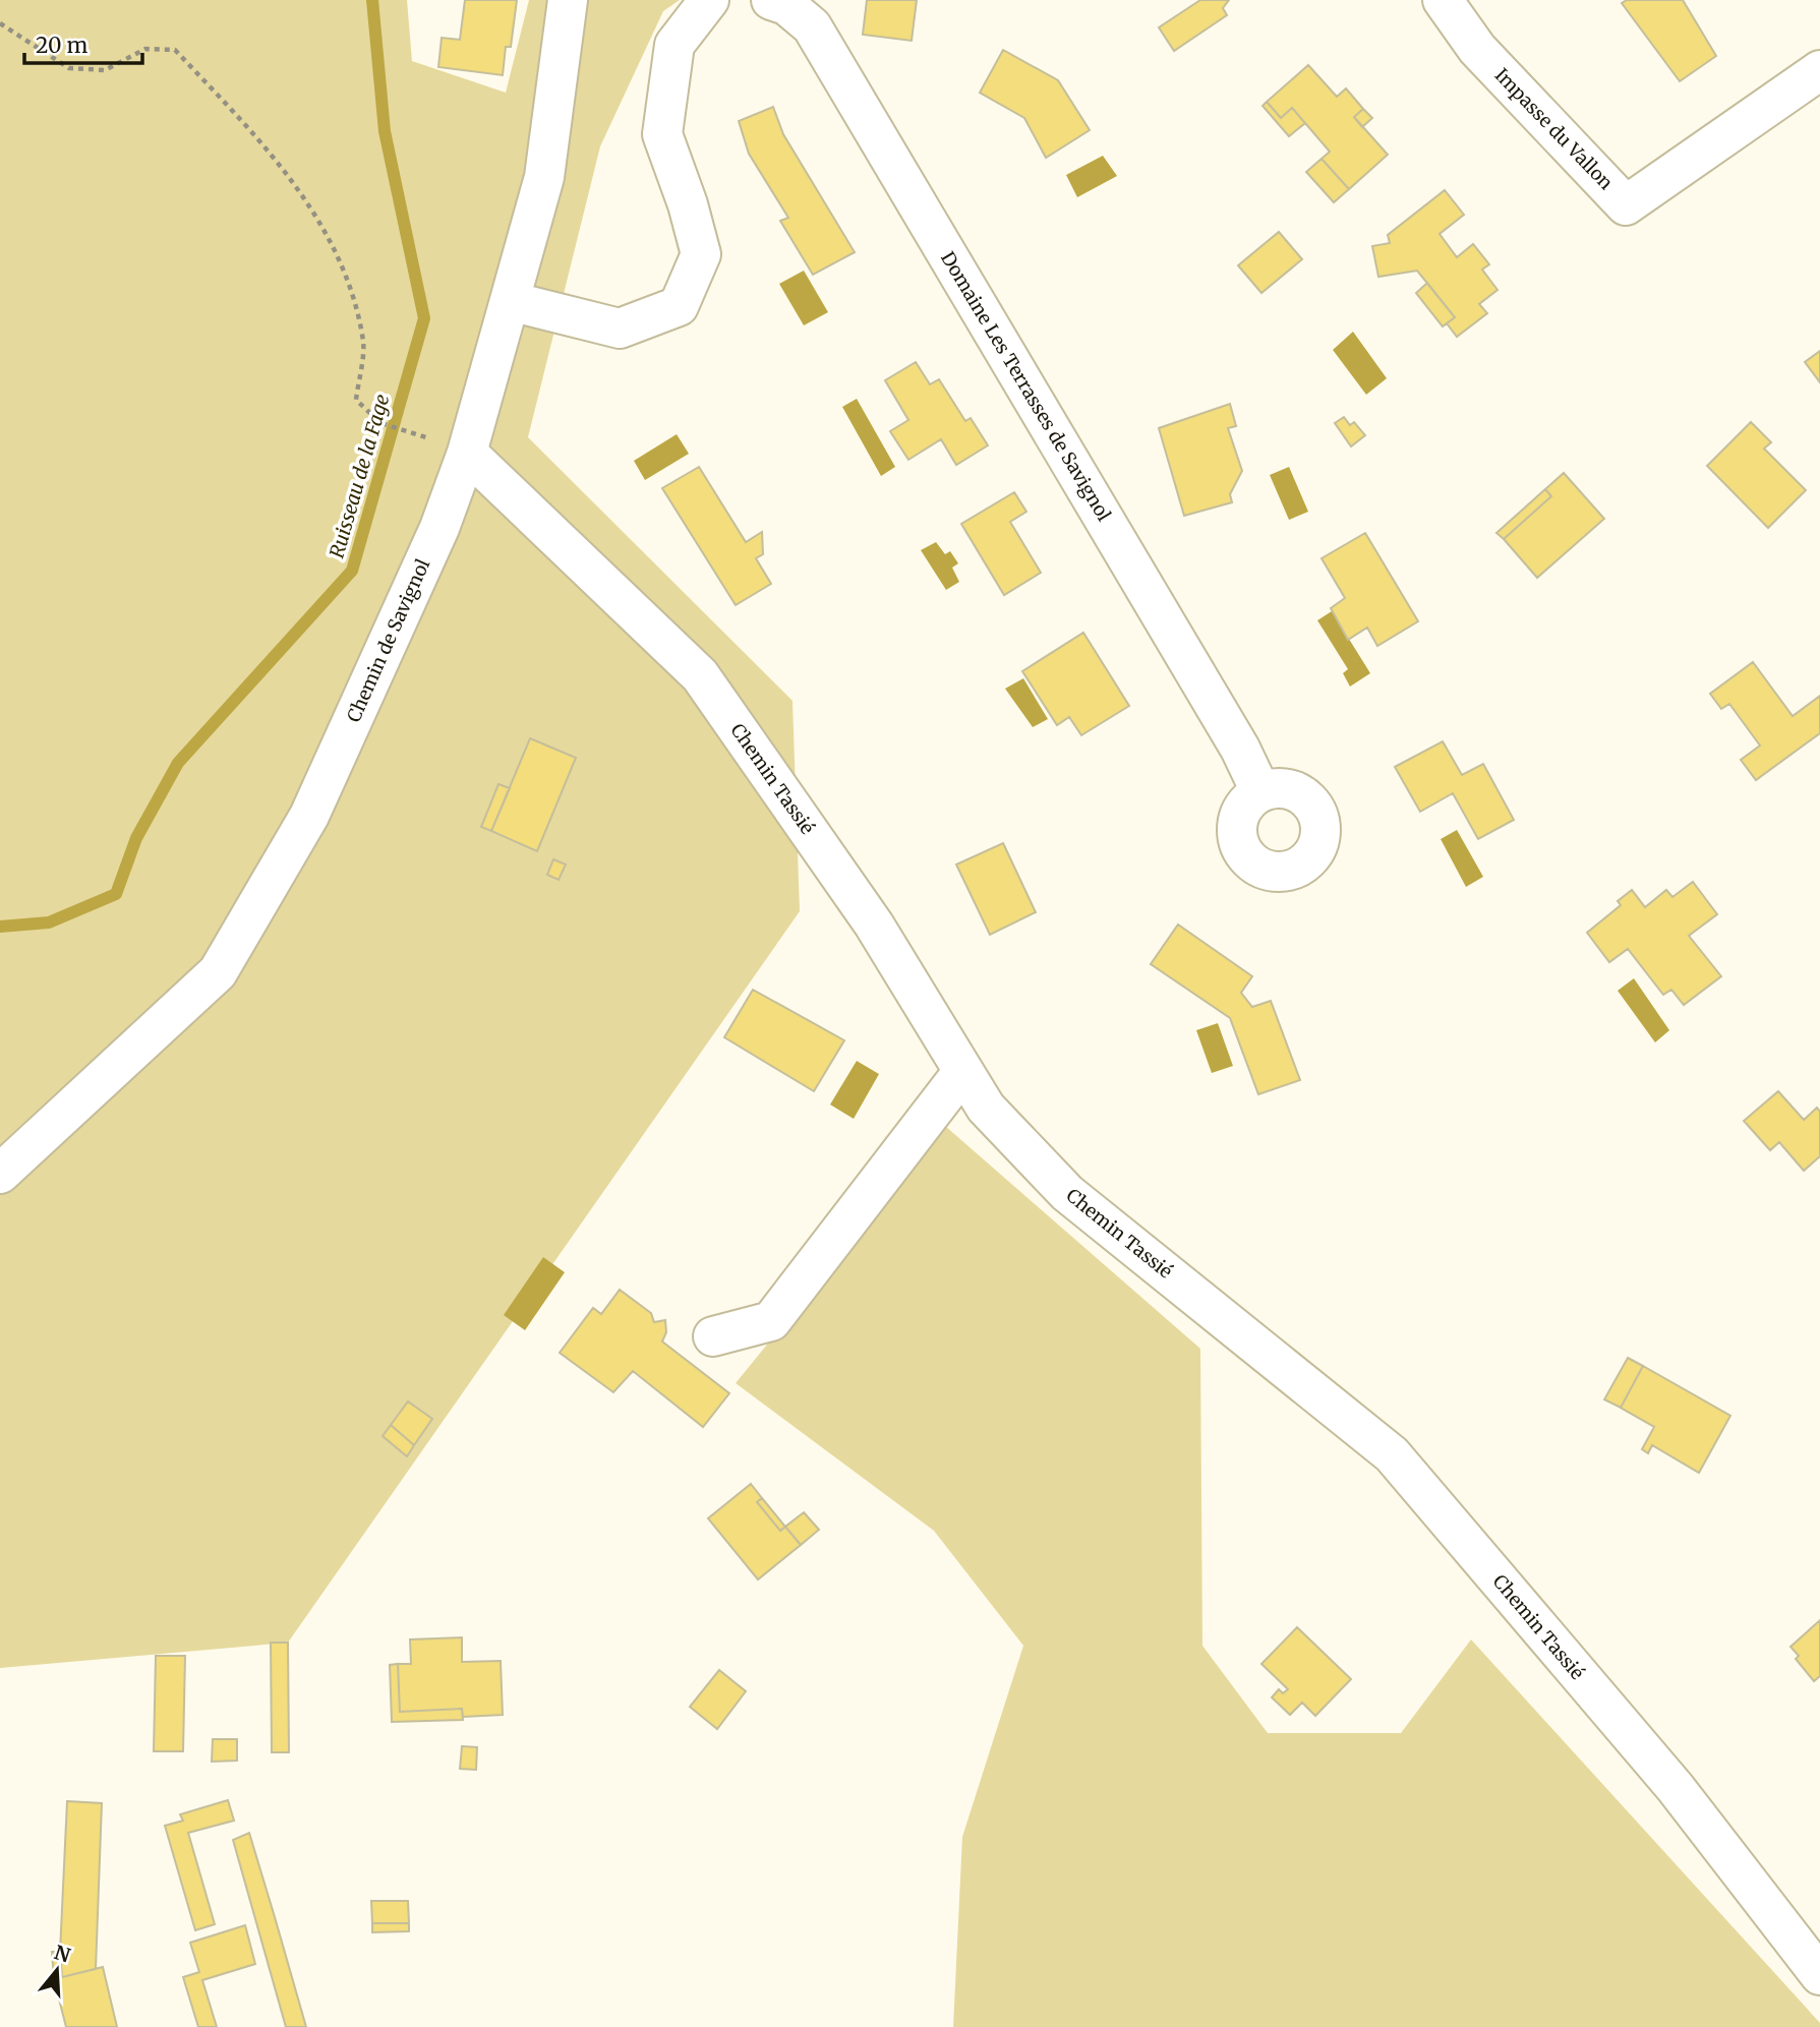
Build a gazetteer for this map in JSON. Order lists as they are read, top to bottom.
{
  "streets": {
    "street": [
      "Impasse du Vallon",
      "Domaine Les Terrasses de Savignol",
      "Chemin de Savignol",
      "Chemin Tassié"
    ]
  },
  "crossings": [
    ["Chemin de Savignol", "Chemin Tassié"]
  ],
  "water": ["Ruisseau de la Fage"],
  "scale_bar": "20 m",
  "north": "top"
}
